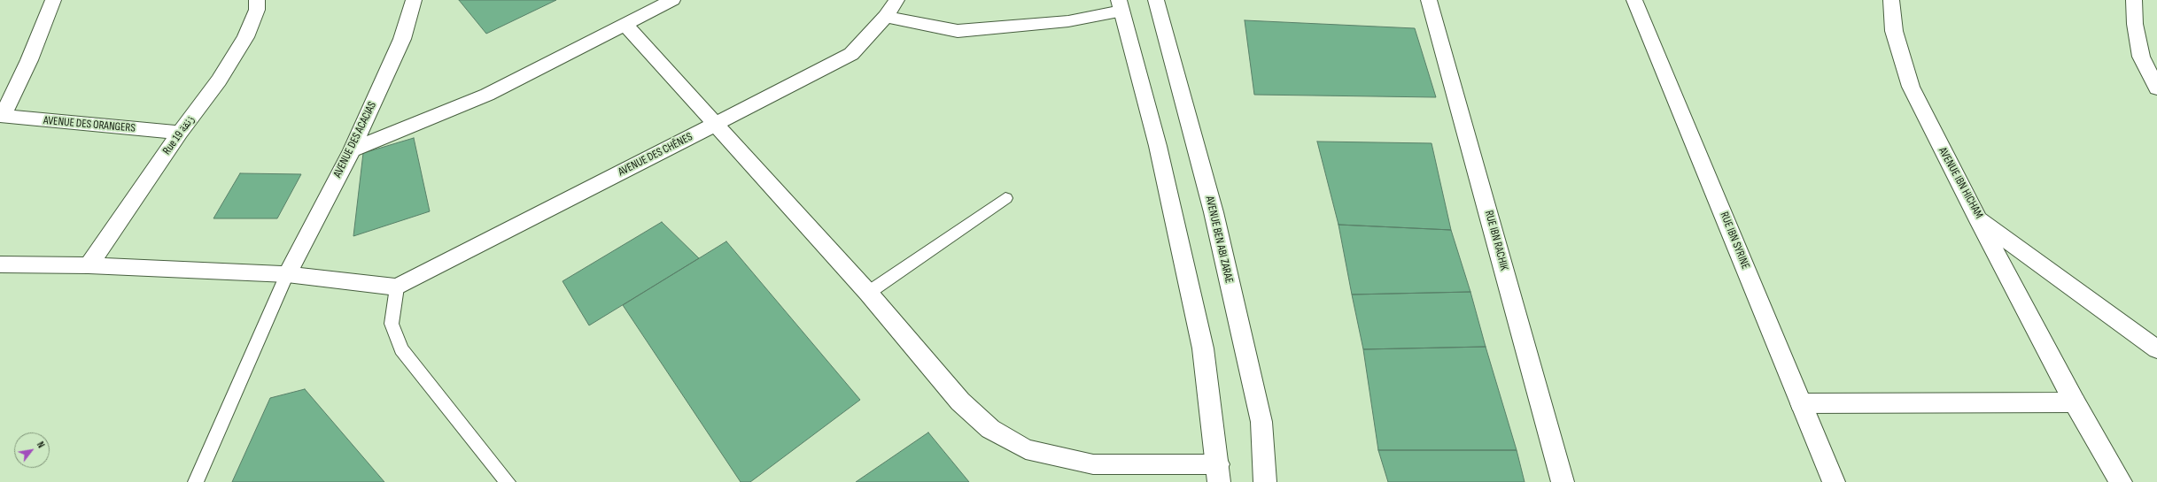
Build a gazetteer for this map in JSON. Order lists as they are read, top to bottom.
{
  "streets": {
    "street": [
      "AVENUE DES ORANGERS",
      "Rue 19 زنقة",
      "AVENUE DES ACACIAS",
      "AVENUE DES CHÊNES",
      "AVENUE IBN HICHAM",
      "AVENUE BEN ABI ZARAE",
      "RUE IBN RACHIK",
      "RUE IBN SYRINE"
    ]
  },
  "crossings": [
    ["AVENUE DES ORANGERS", "Rue 19 زنقة"]
  ],
  "north": "top right"
}
